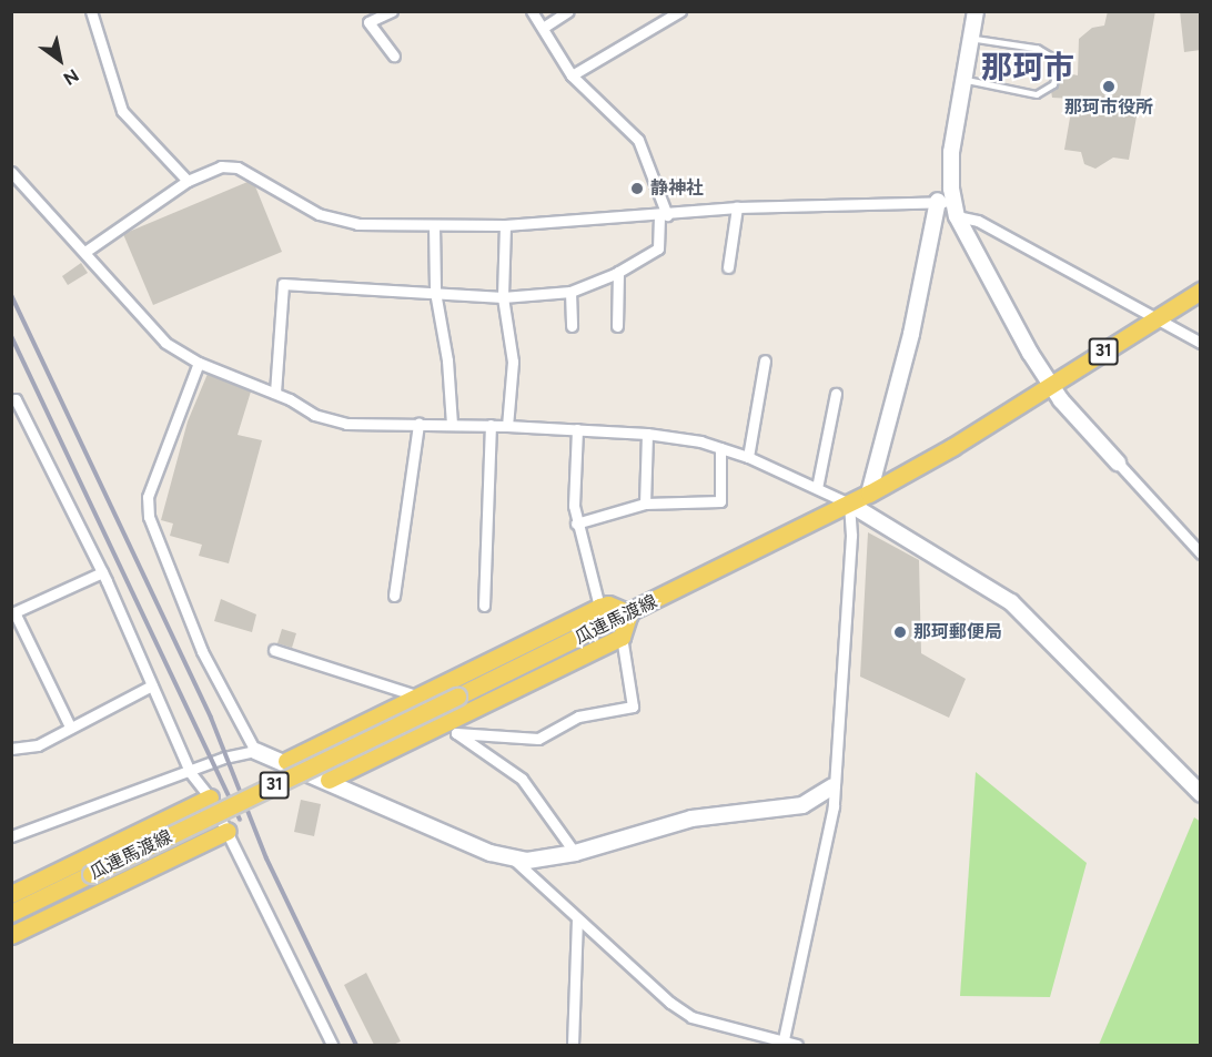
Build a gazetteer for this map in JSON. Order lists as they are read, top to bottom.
{
  "streets": {
    "main road": ["31", "瓜連馬渡線"]
  },
  "districts": ["那珂市"],
  "places": ["那珂市役所", "静神社", "那珂郵便局"],
  "north": "bottom right"
}
